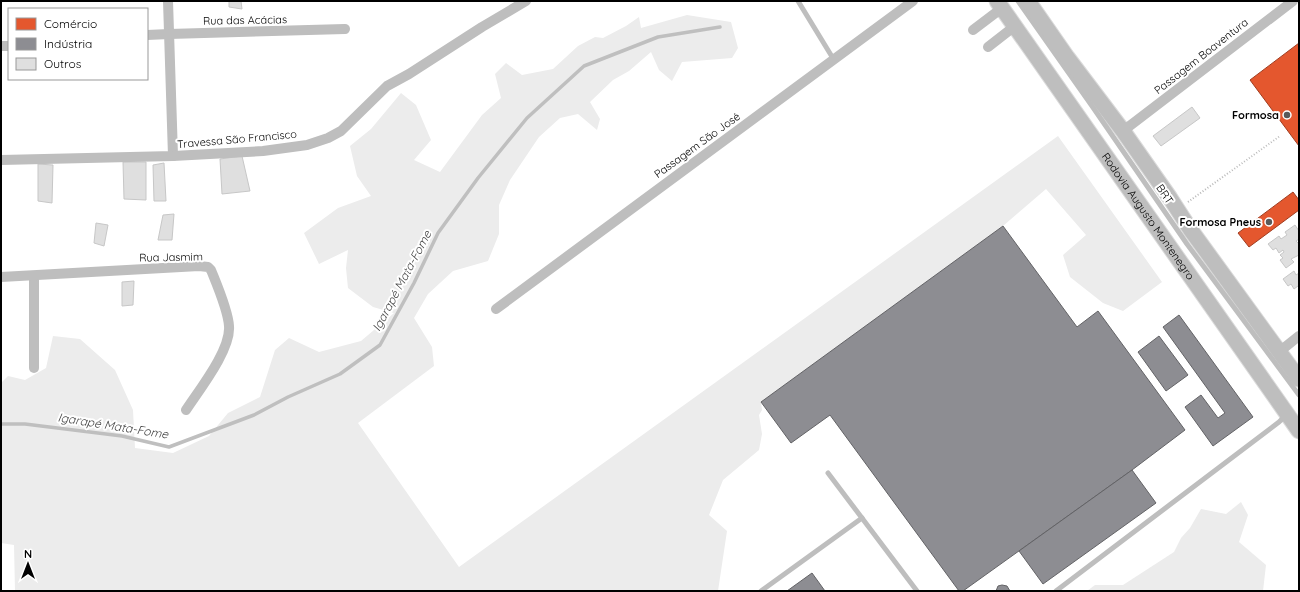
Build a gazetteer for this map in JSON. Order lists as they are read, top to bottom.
{
  "streets": {
    "main road": ["Rodovia Augusto Montenegro"],
    "street": [
      "Rua das Acácias",
      "Passagem Boaventura",
      "Travessa São Francisco",
      "Passagem São José",
      "Rua Jasmim"
    ],
    "lane": ["BRT"]
  },
  "water": ["Igarapé Mata-Fome"],
  "places": ["Formosa", "Formosa Pneus"],
  "legend": ["Comércio", "Indústria", "Outros"],
  "north": "top"
}
